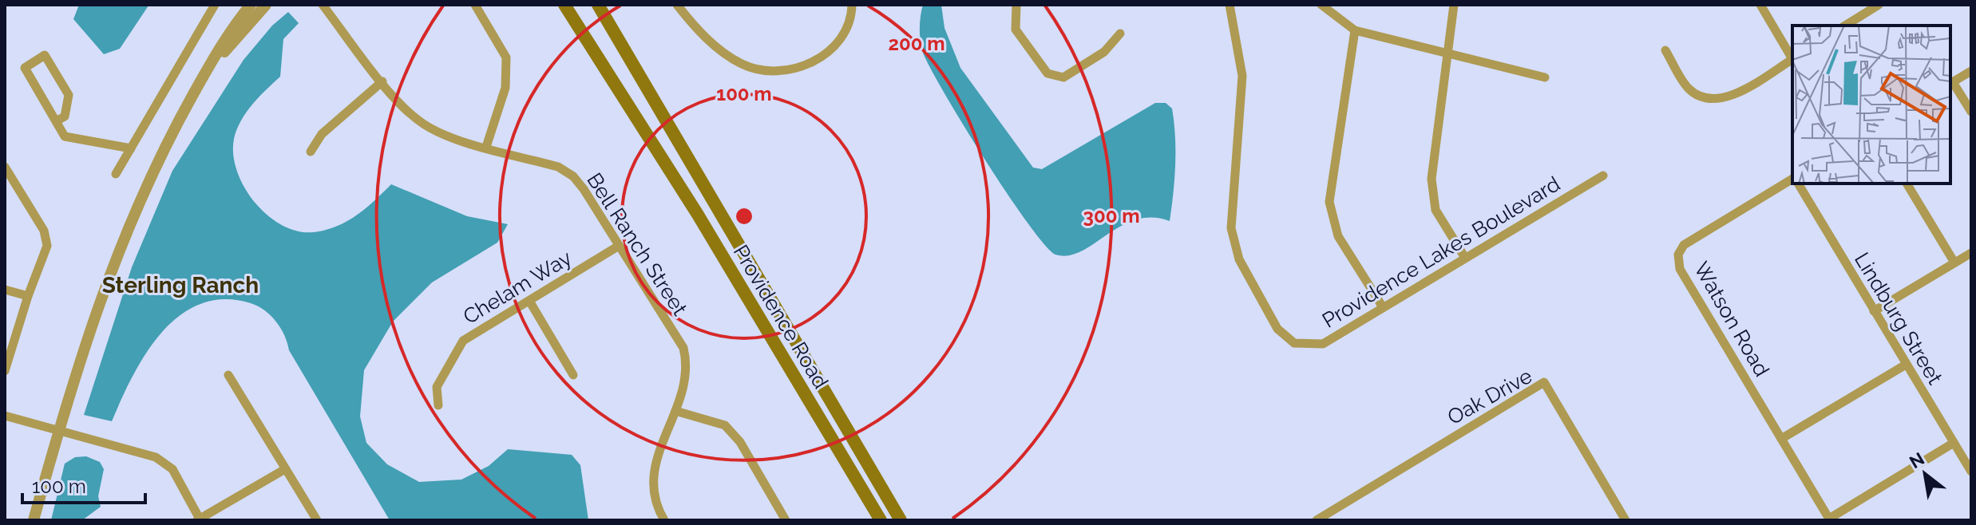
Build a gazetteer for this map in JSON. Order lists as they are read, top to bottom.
{
  "streets": {
    "main road": ["Providence Road"],
    "street": [
      "Bell Ranch Street",
      "Providence Lakes Boulevard",
      "Chelam Way",
      "Lindburg Street",
      "Watson Road",
      "Oak Drive"
    ]
  },
  "crossings": [
    ["Bell Ranch Street", "Chelam Way"]
  ],
  "districts": ["Sterling Ranch"],
  "scale_bar": "100 m",
  "north": "top left",
  "rings": ["200 m", "100 m", "300 m"]
}
